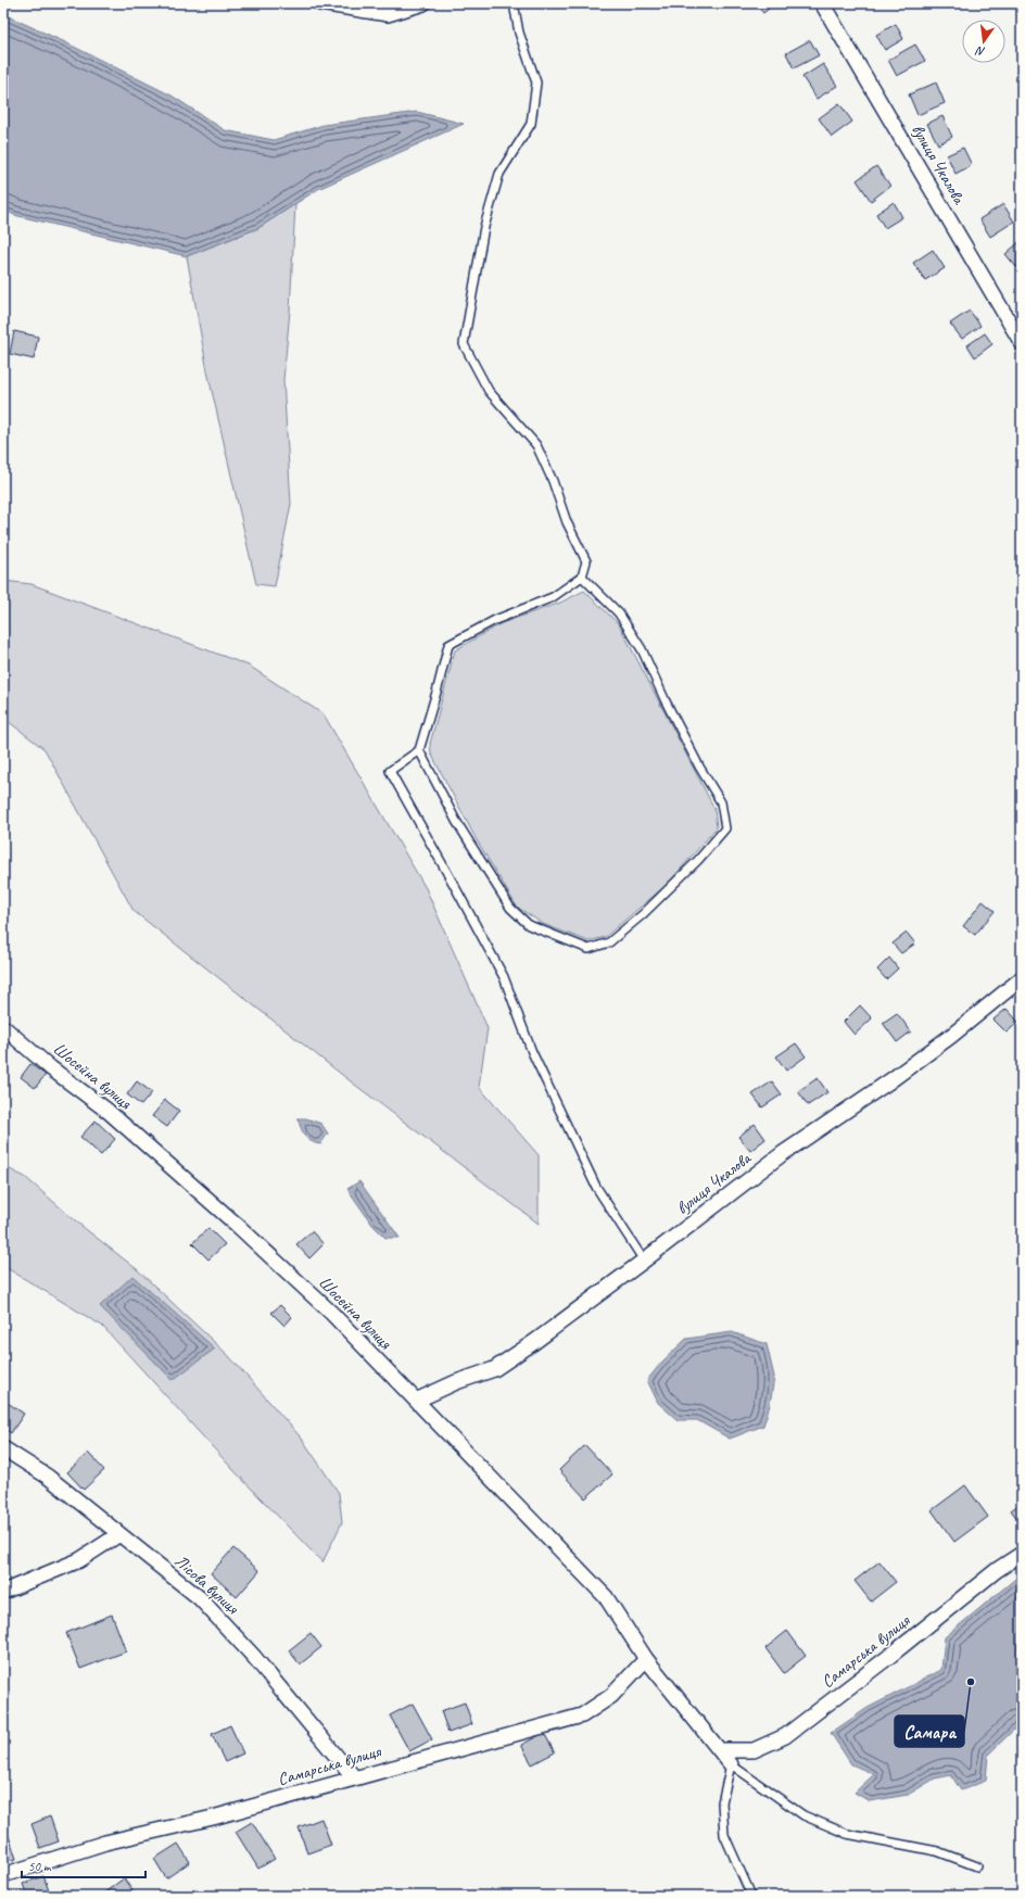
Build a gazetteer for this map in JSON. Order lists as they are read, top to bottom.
{
  "streets": {
    "street": [
      "вулиця Чкалова",
      "Шосейна вулиця",
      "Лісова вулиця",
      "Самарська вулиця"
    ]
  },
  "crossings": [
    ["вулиця Чкалова", "Шосейна вулиця"],
    ["Шосейна вулиця", "Самарська вулиця"],
    ["Лісова вулиця", "Самарська вулиця"]
  ],
  "places": ["Самара"],
  "scale_bar": "50 m",
  "north": "bottom"
}
